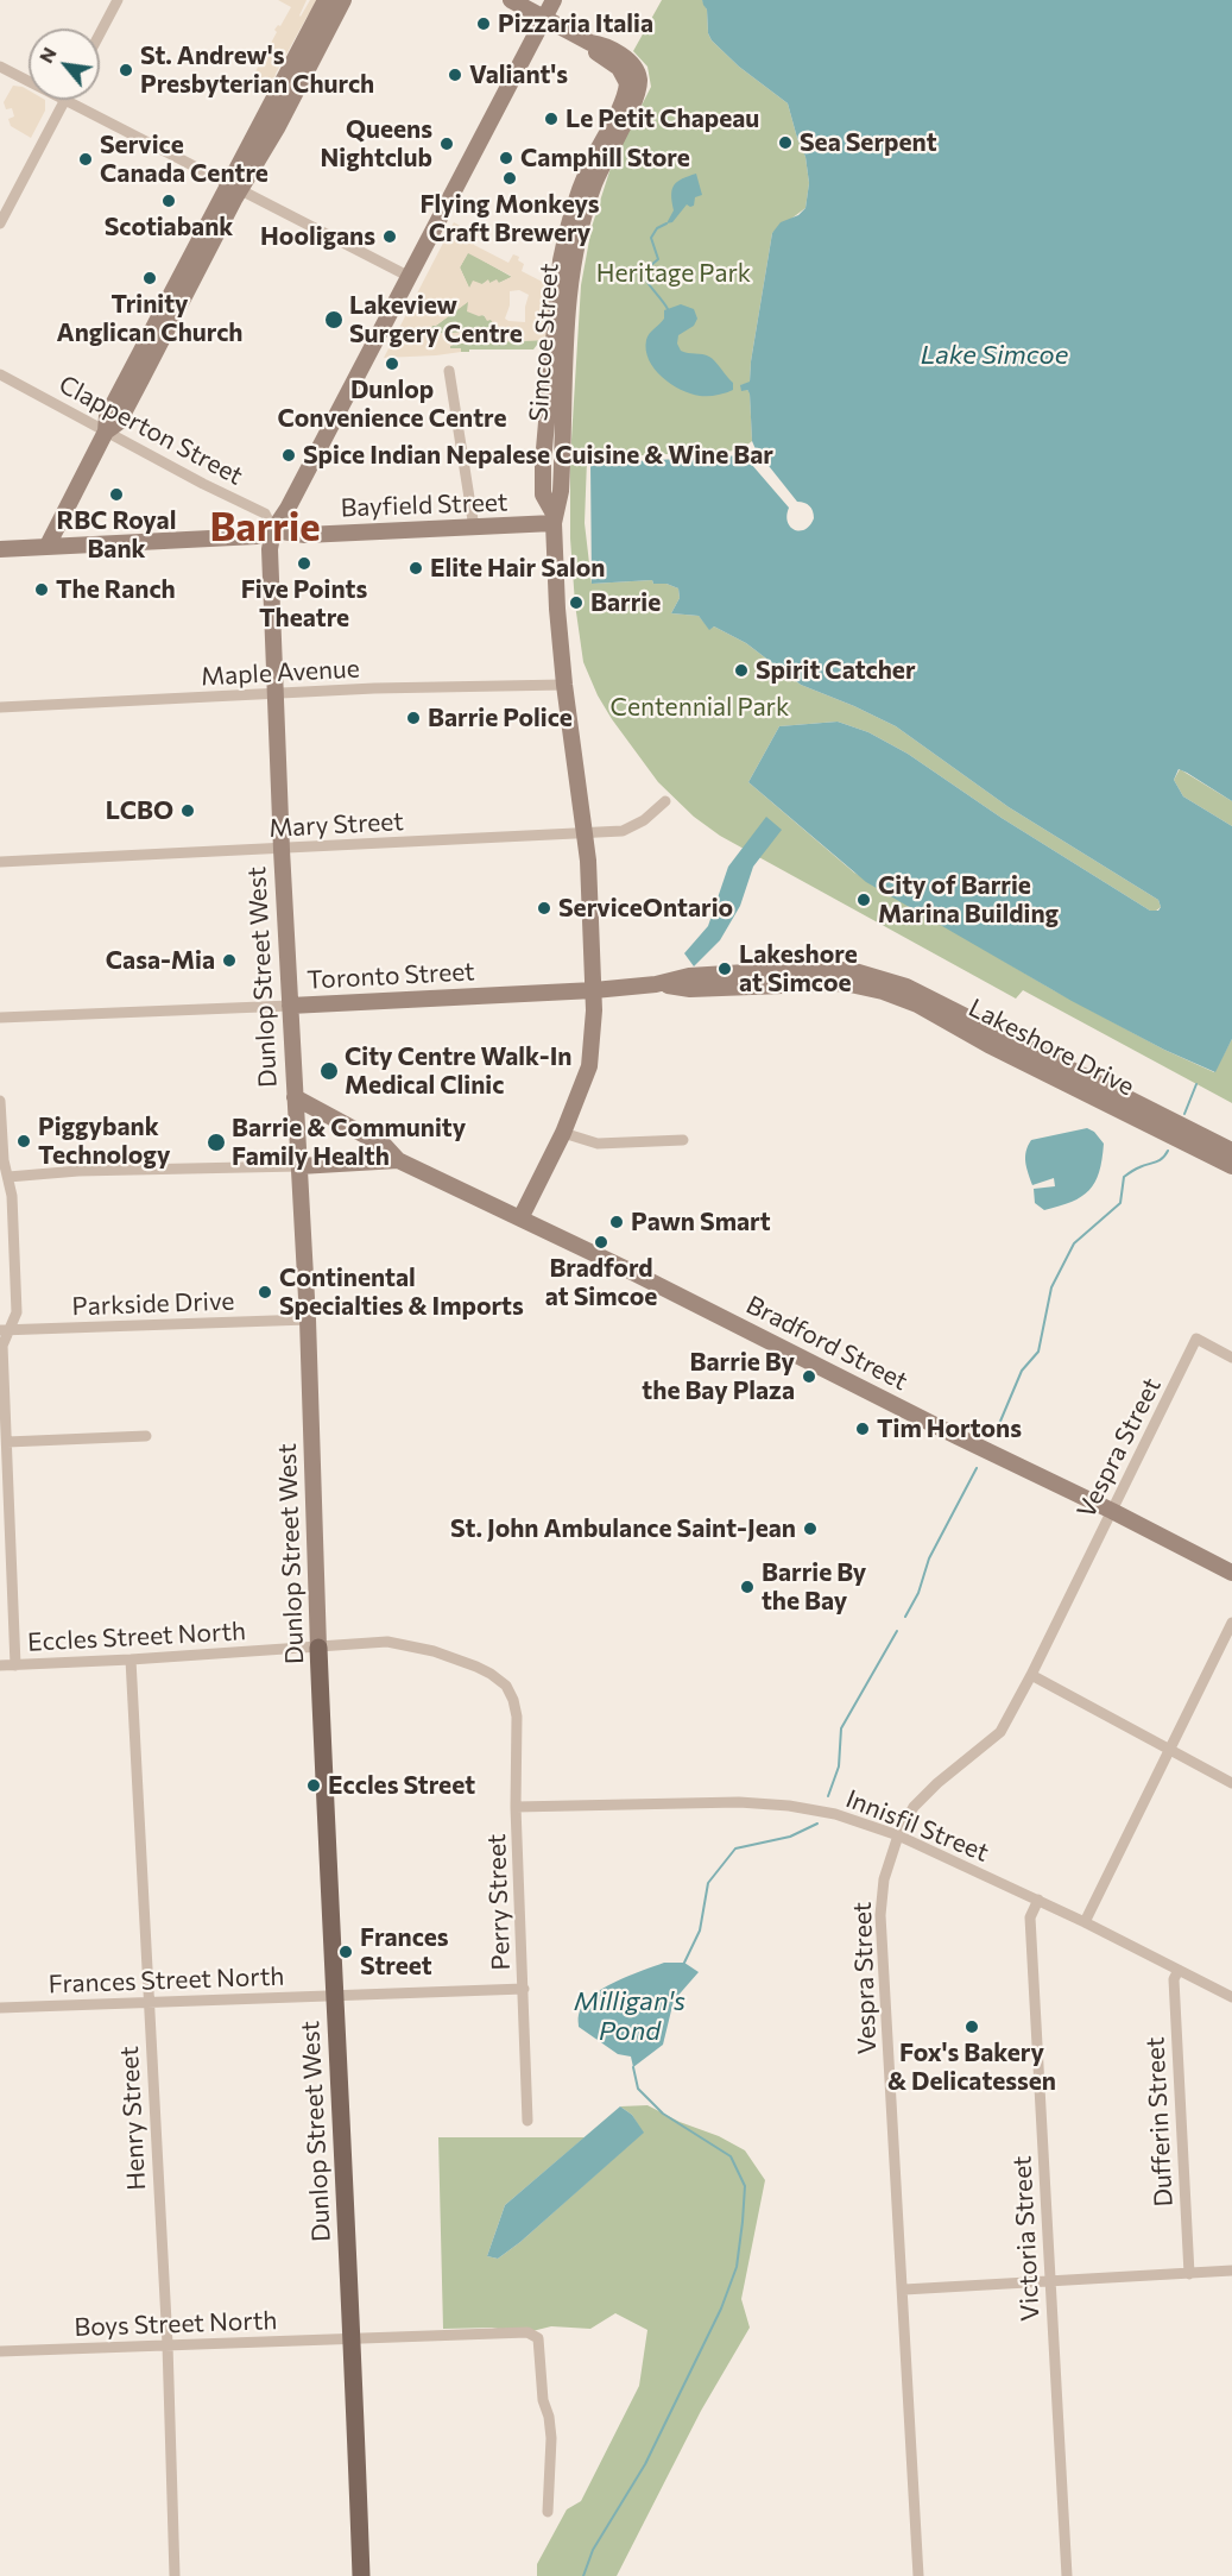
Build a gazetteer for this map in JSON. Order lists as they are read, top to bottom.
{
  "streets": {
    "main road": [
      "Simcoe Street",
      "Bayfield Street",
      "Toronto Street",
      "Dunlop Street West",
      "Lakeshore Drive",
      "Bradford Street"
    ],
    "street": [
      "Clapperton Street",
      "Maple Avenue",
      "Mary Street",
      "Parkside Drive",
      "Vespra Street",
      "Eccles Street North",
      "Innisfil Street",
      "Perry Street",
      "Frances Street North",
      "Henry Street",
      "Dufferin Street",
      "Victoria Street",
      "Boys Street North"
    ]
  },
  "crossings": [
    ["Simcoe Street", "Bayfield Street"],
    ["Simcoe Street", "Maple Avenue"],
    ["Simcoe Street", "Mary Street"],
    ["Simcoe Street", "Toronto Street"],
    ["Simcoe Street", "Bradford Street"],
    ["Clapperton Street", "Bayfield Street"],
    ["Clapperton Street", "Dunlop Street West"],
    ["Bayfield Street", "Dunlop Street West"],
    ["Maple Avenue", "Dunlop Street West"],
    ["Mary Street", "Dunlop Street West"],
    ["Toronto Street", "Dunlop Street West"],
    ["Toronto Street", "Lakeshore Drive"],
    ["Dunlop Street West", "Parkside Drive"],
    ["Dunlop Street West", "Bradford Street"],
    ["Dunlop Street West", "Eccles Street North"],
    ["Dunlop Street West", "Frances Street North"],
    ["Dunlop Street West", "Boys Street North"],
    ["Bradford Street", "Vespra Street"],
    ["Vespra Street", "Innisfil Street"],
    ["Eccles Street North", "Perry Street"],
    ["Eccles Street North", "Henry Street"],
    ["Innisfil Street", "Perry Street"],
    ["Innisfil Street", "Dufferin Street"],
    ["Innisfil Street", "Victoria Street"],
    ["Perry Street", "Frances Street North"],
    ["Frances Street North", "Henry Street"],
    ["Henry Street", "Boys Street North"]
  ],
  "districts": ["Barrie"],
  "water": ["Lake Simcoe", "Milligan's Pond"],
  "parks": ["Heritage Park", "Centennial Park"],
  "places": [
    "Pizzaria Italia",
    "St. Andrew's Presbyterian Church",
    "Valiant's",
    "Le Petit Chapeau",
    "Sea Serpent",
    "Queens Nightclub",
    "Camphill Store",
    "Service Canada Centre",
    "Flying Monkeys Craft Brewery",
    "Scotiabank",
    "Hooligans",
    "Trinity Anglican Church",
    "Lakeview Surgery Centre",
    "Dunlop Convenience Centre",
    "Spice Indian Nepalese Cuisine & Wine Bar",
    "RBC Royal Bank",
    "Five Points Theatre",
    "Elite Hair Salon",
    "The Ranch",
    "Barrie",
    "Spirit Catcher",
    "Barrie Police",
    "LCBO",
    "City of Barrie Marina Building",
    "ServiceOntario",
    "Casa-Mia",
    "Lakeshore at Simcoe",
    "City Centre Walk-In Medical Clinic",
    "Piggybank Technology",
    "Barrie & Community Family Health",
    "Pawn Smart",
    "Bradford at Simcoe",
    "Continental Specialties & Imports",
    "Barrie By the Bay Plaza",
    "Tim Hortons",
    "St. John Ambulance Saint-Jean",
    "Barrie By the Bay",
    "Eccles Street",
    "Frances Street",
    "Fox's Bakery & Delicatessen"
  ],
  "north": "top left"
}
